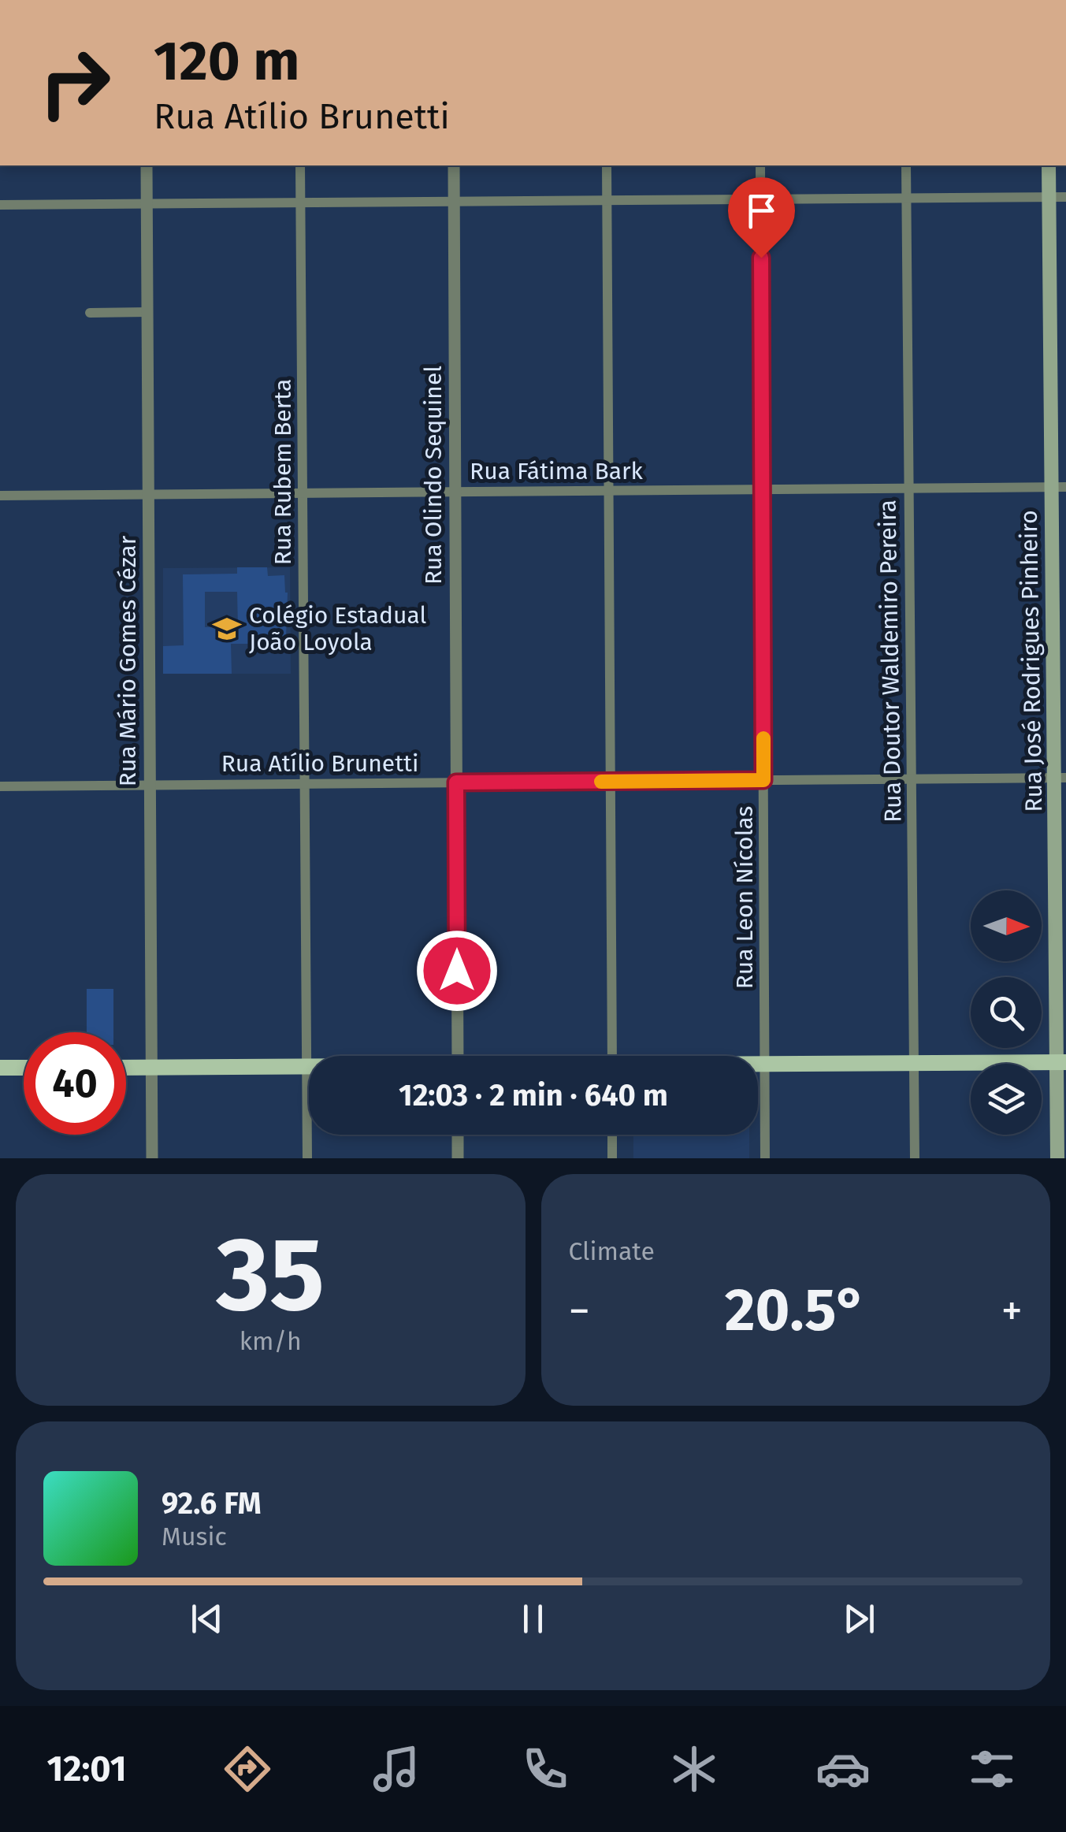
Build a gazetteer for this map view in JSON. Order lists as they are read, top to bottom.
{
  "streets": {
    "main road": ["Rua José Rodrigues Pinheiro"],
    "street": [
      "Rua Fátima Bark",
      "Rua Rubem Berta",
      "Rua Olindo Sequinel",
      "Rua Mário Gomes Cézar",
      "Rua Doutor Waldemiro Pereira",
      "Rua Atílio Brunetti",
      "Rua Leon Nícolas"
    ]
  },
  "crossings": [
    ["Rua Fátima Bark", "Rua Rubem Berta"],
    ["Rua Fátima Bark", "Rua Olindo Sequinel"],
    ["Rua Fátima Bark", "Rua Mário Gomes Cézar"],
    ["Rua Fátima Bark", "Rua Doutor Waldemiro Pereira"],
    ["Rua Fátima Bark", "Rua José Rodrigues Pinheiro"],
    ["Rua Fátima Bark", "Rua Leon Nícolas"],
    ["Rua Rubem Berta", "Rua Atílio Brunetti"],
    ["Rua Olindo Sequinel", "Rua Atílio Brunetti"],
    ["Rua Mário Gomes Cézar", "Rua Atílio Brunetti"],
    ["Rua Doutor Waldemiro Pereira", "Rua Atílio Brunetti"],
    ["Rua José Rodrigues Pinheiro", "Rua Atílio Brunetti"],
    ["Rua Atílio Brunetti", "Rua Leon Nícolas"]
  ],
  "places": {
    "school or university": ["Colégio Estadual João Loyola"]
  },
  "north": "right",
  "page": {
    "turn": ["120 m", "Rua Atílio Brunetti"],
    "limit": "40",
    "trip": "12:03 · 2 min · 640 m",
    "tile": [
      ["35", "km/h"],
      "Climate"
    ],
    "heat": ["−", "20.5°", "+"],
    "song": ["92.6 FM", "Music"],
    "tabs": "12:01"
  }
}
